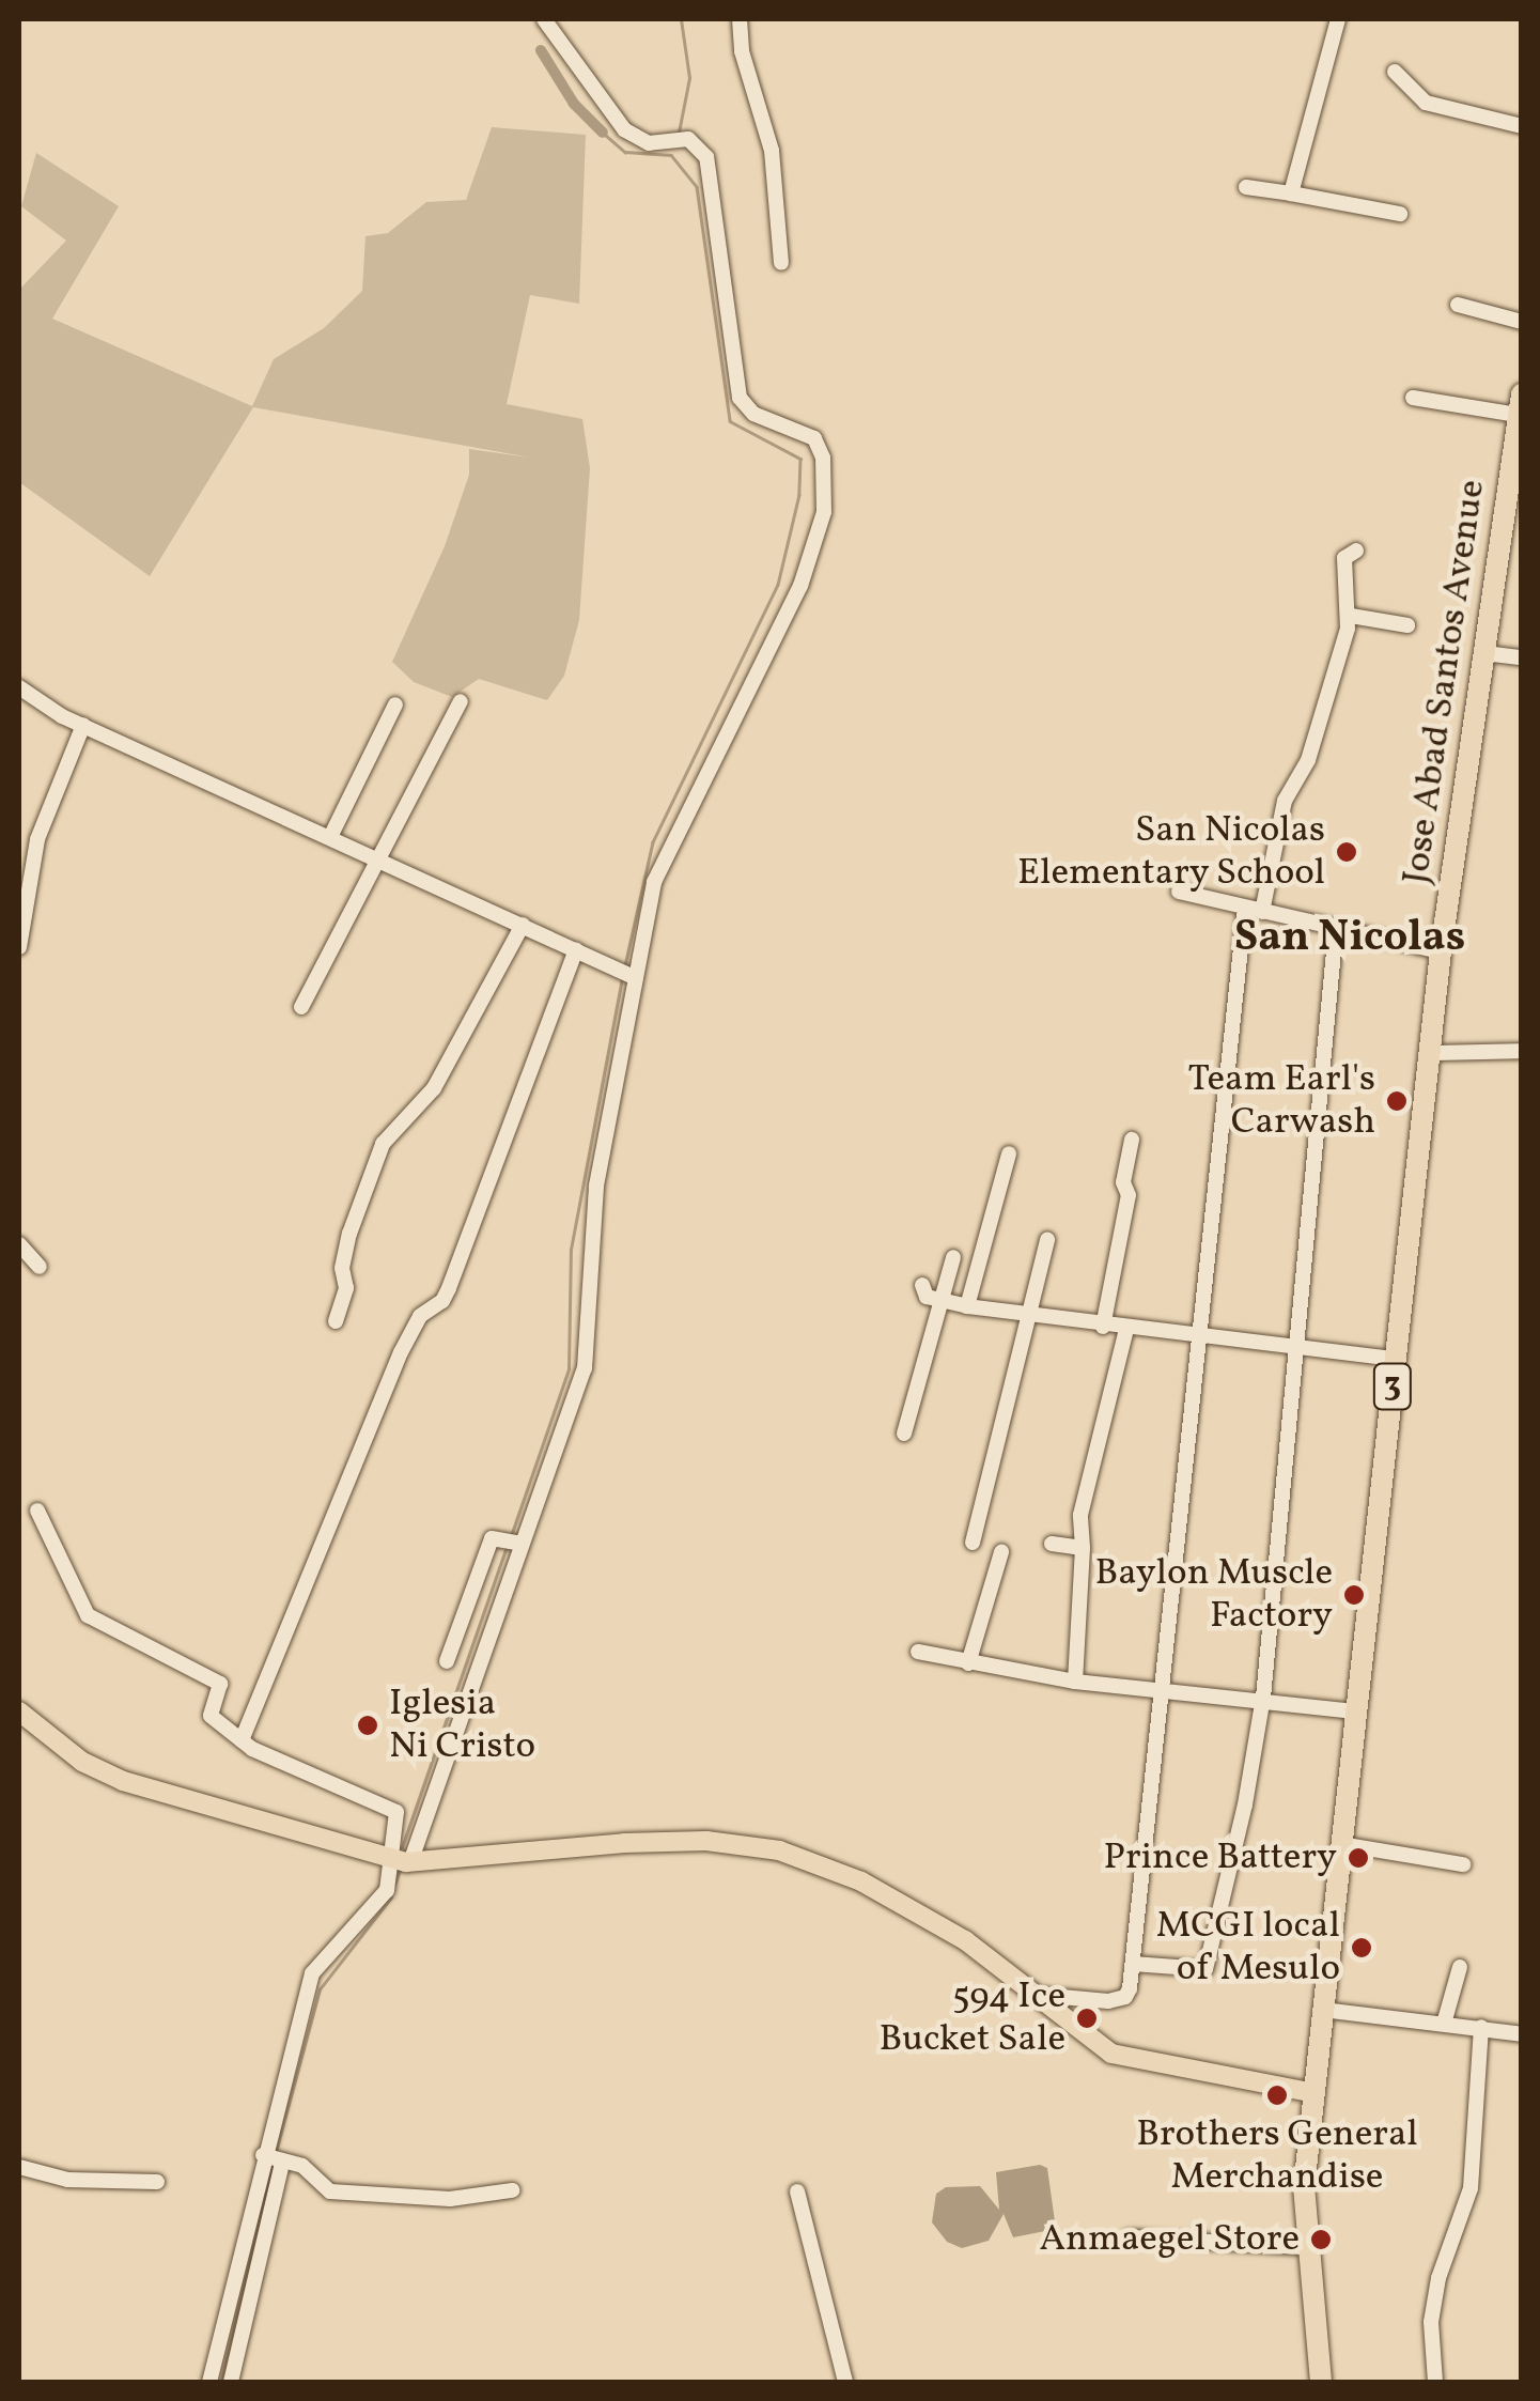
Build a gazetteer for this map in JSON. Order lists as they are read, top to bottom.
{
  "streets": {
    "highway": ["Jose Abad Santos Avenue", "3"]
  },
  "districts": ["San Nicolas"],
  "places": [
    "San Nicolas Elementary School",
    "Team Earl's Carwash",
    "Baylon Muscle Factory",
    "Iglesia Ni Cristo",
    "Prince Battery",
    "MCGI local of Mesulo",
    "594 Ice Bucket Sale",
    "Brothers General Merchandise",
    "Anmaegel Store"
  ]
}
